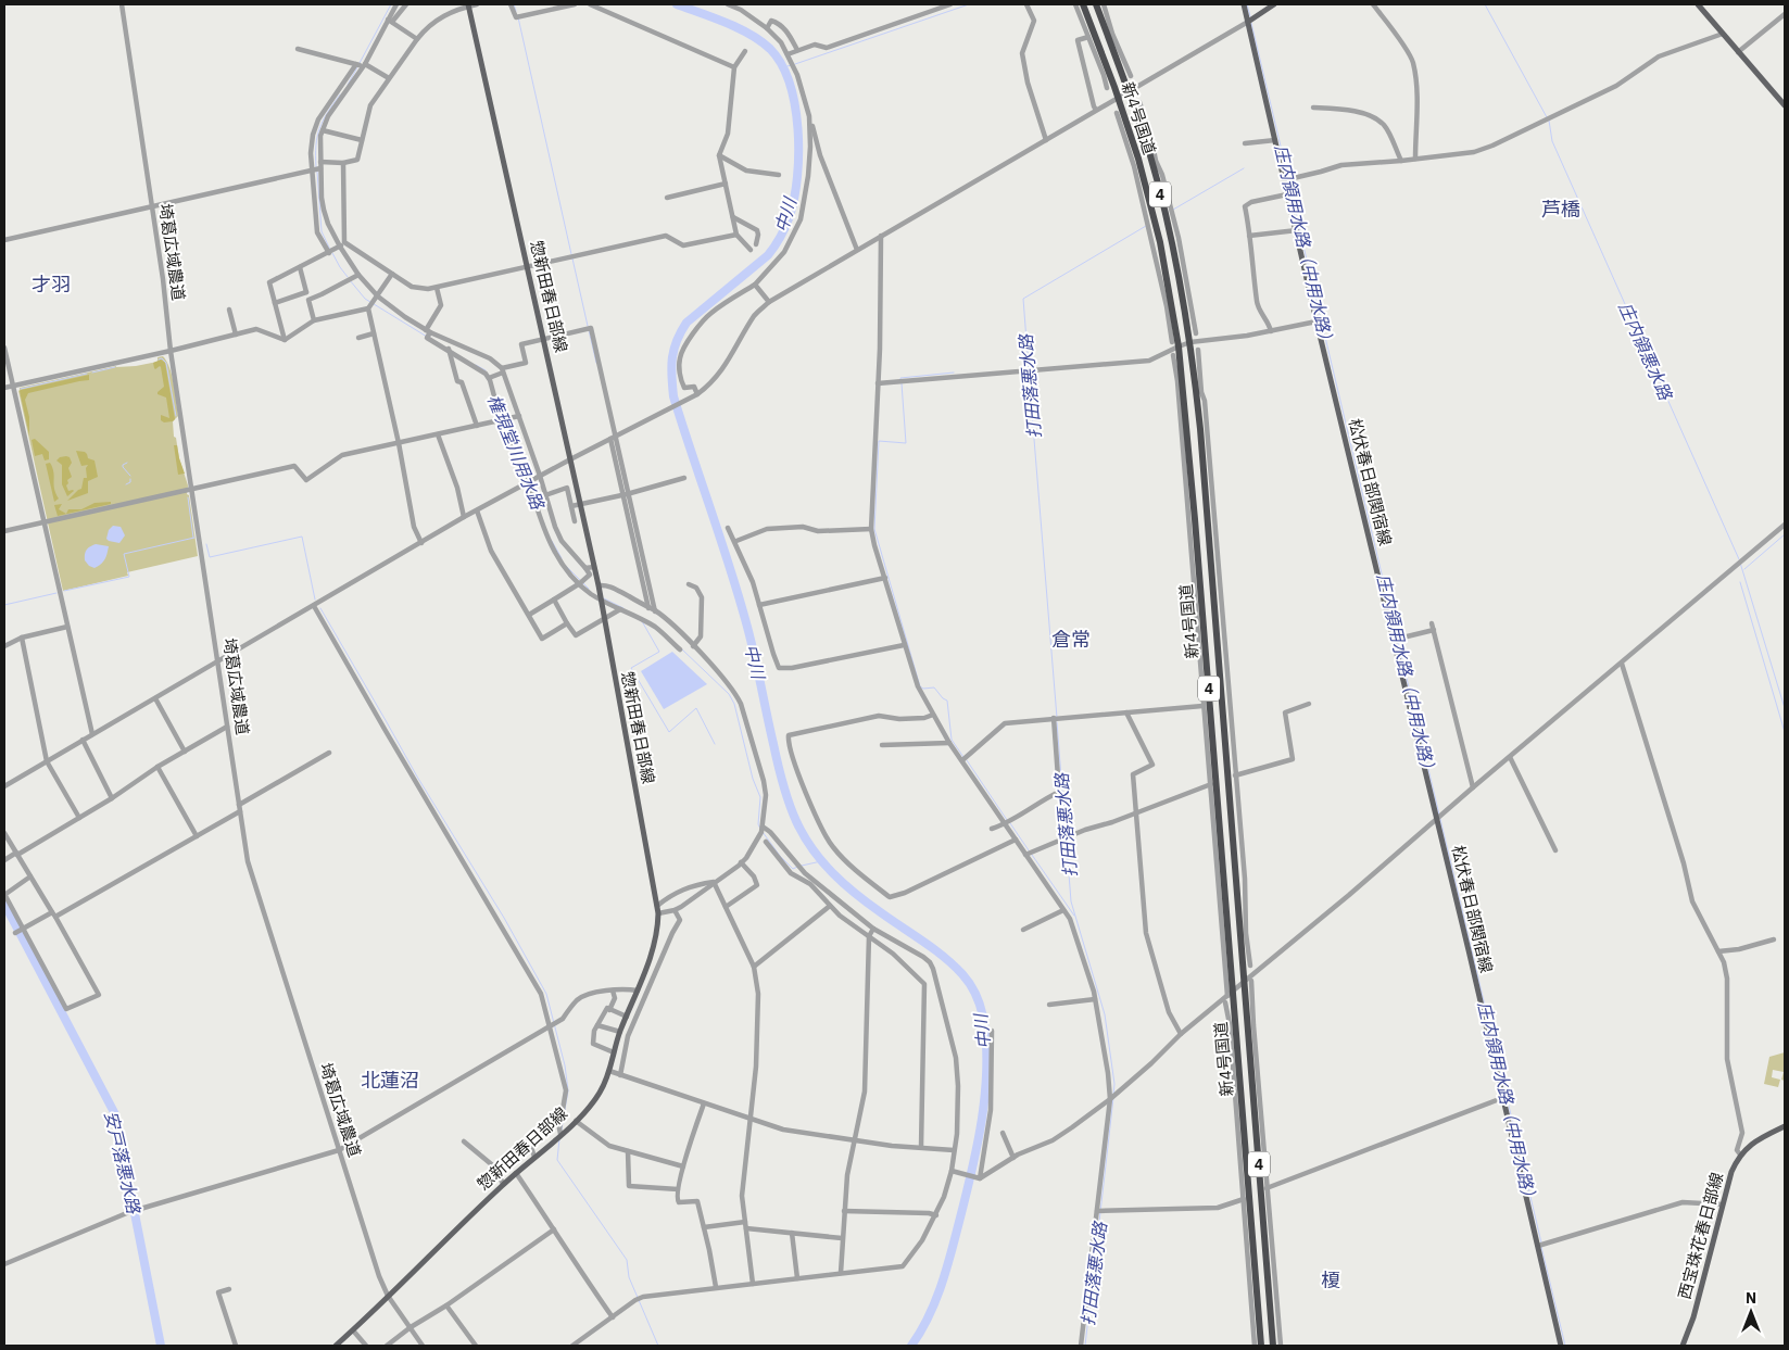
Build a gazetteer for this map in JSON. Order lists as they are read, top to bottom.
{
  "streets": {
    "highway": ["新4号国道", "4"],
    "main road": ["惣新田春日部線", "松伏春日部関宿線", "西宝珠花春日部線"],
    "street": ["埼葛広域農道"]
  },
  "crossings": [
    ["埼葛広域農道", "惣新田春日部線"]
  ],
  "districts": [
    "芦橋",
    "才羽",
    "倉常",
    "北蓮沼",
    "榎"
  ],
  "water": [
    "中川",
    "庄内領用水路（中用水路）",
    "庄内領悪水路",
    "打田落悪水路",
    "権現堂川用水路",
    "安戸落悪水路"
  ],
  "north": "top"
}
